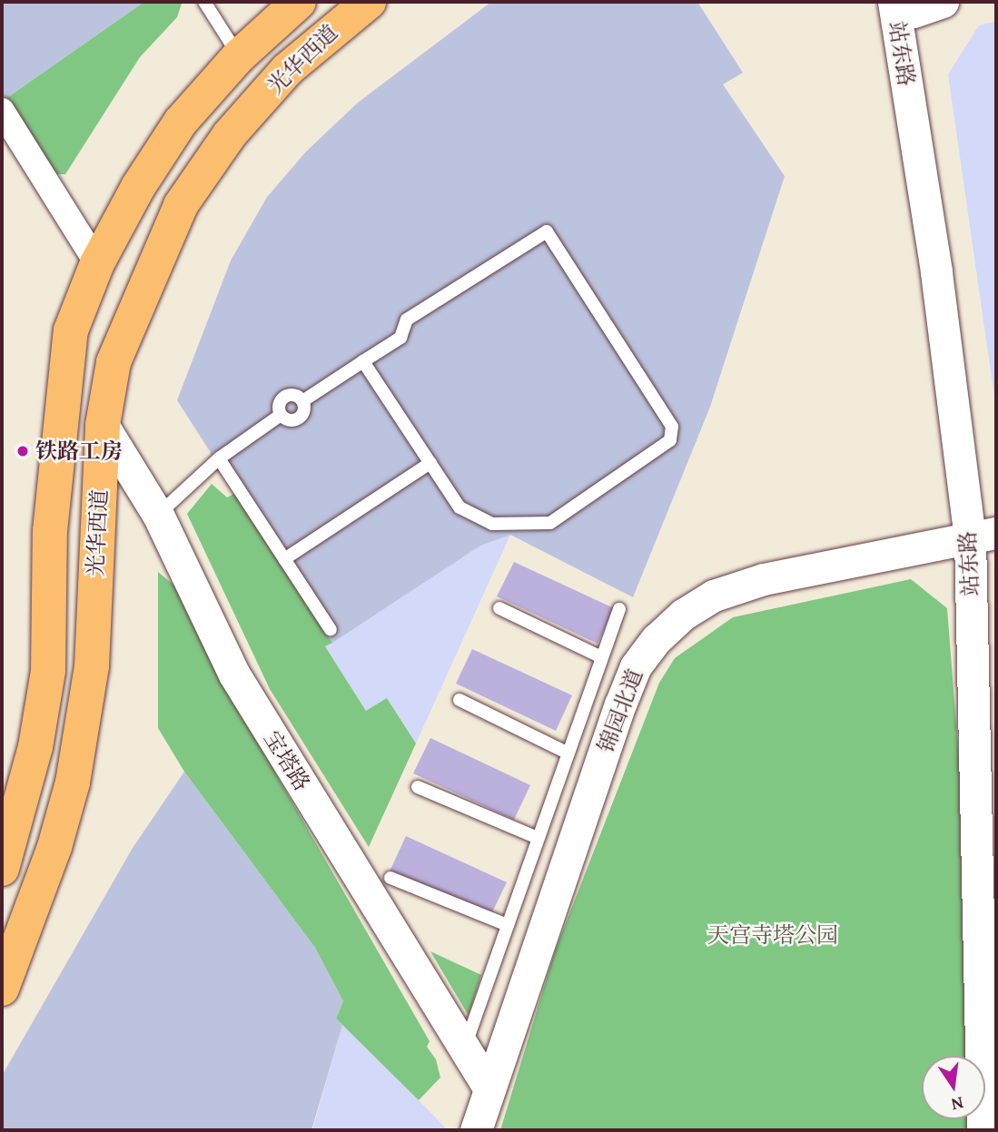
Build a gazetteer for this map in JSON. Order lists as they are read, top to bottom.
{
  "streets": {
    "main road": ["光华西道"],
    "street": ["站东路", "锦园北道", "宝塔路"]
  },
  "crossings": [
    ["站东路", "锦园北道"],
    ["光华西道", "宝塔路"],
    ["锦园北道", "宝塔路"]
  ],
  "parks": ["天宫寺塔公园"],
  "places": ["铁路工房"],
  "north": "bottom"
}
